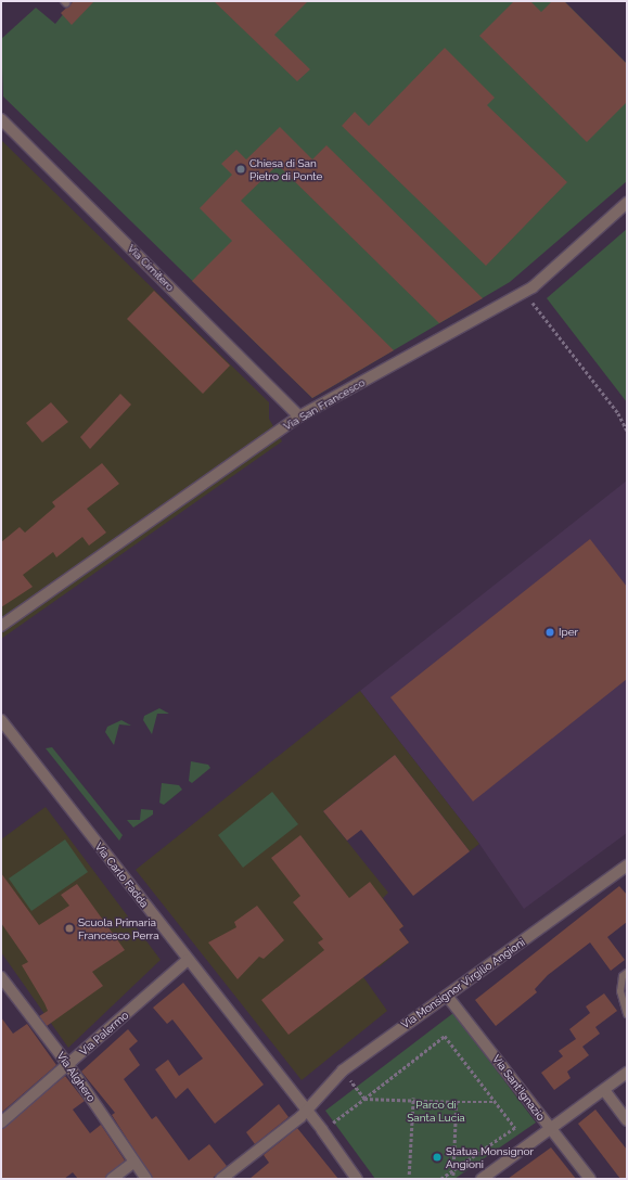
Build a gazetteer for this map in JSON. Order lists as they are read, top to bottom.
{
  "streets": {
    "street": [
      "Via Cimitero",
      "Via San Francesco",
      "Via Carlo Fadda",
      "Via Monsignor Virgilio Angioni",
      "Via Palermo",
      "Via Alghero",
      "Via Sant'Ignazio"
    ]
  },
  "crossings": [
    ["Via Cimitero", "Via San Francesco"],
    ["Via Carlo Fadda", "Via Monsignor Virgilio Angioni"],
    ["Via Carlo Fadda", "Via Palermo"],
    ["Via Monsignor Virgilio Angioni", "Via Sant'Ignazio"],
    ["Via Palermo", "Via Alghero"]
  ],
  "parks": ["Parco di Santa Lucia"],
  "places": [
    "Chiesa di San Pietro di Ponte",
    "Iper",
    "Scuola Primaria Francesco Perra",
    "Statua Monsignor Angioni"
  ]
}
